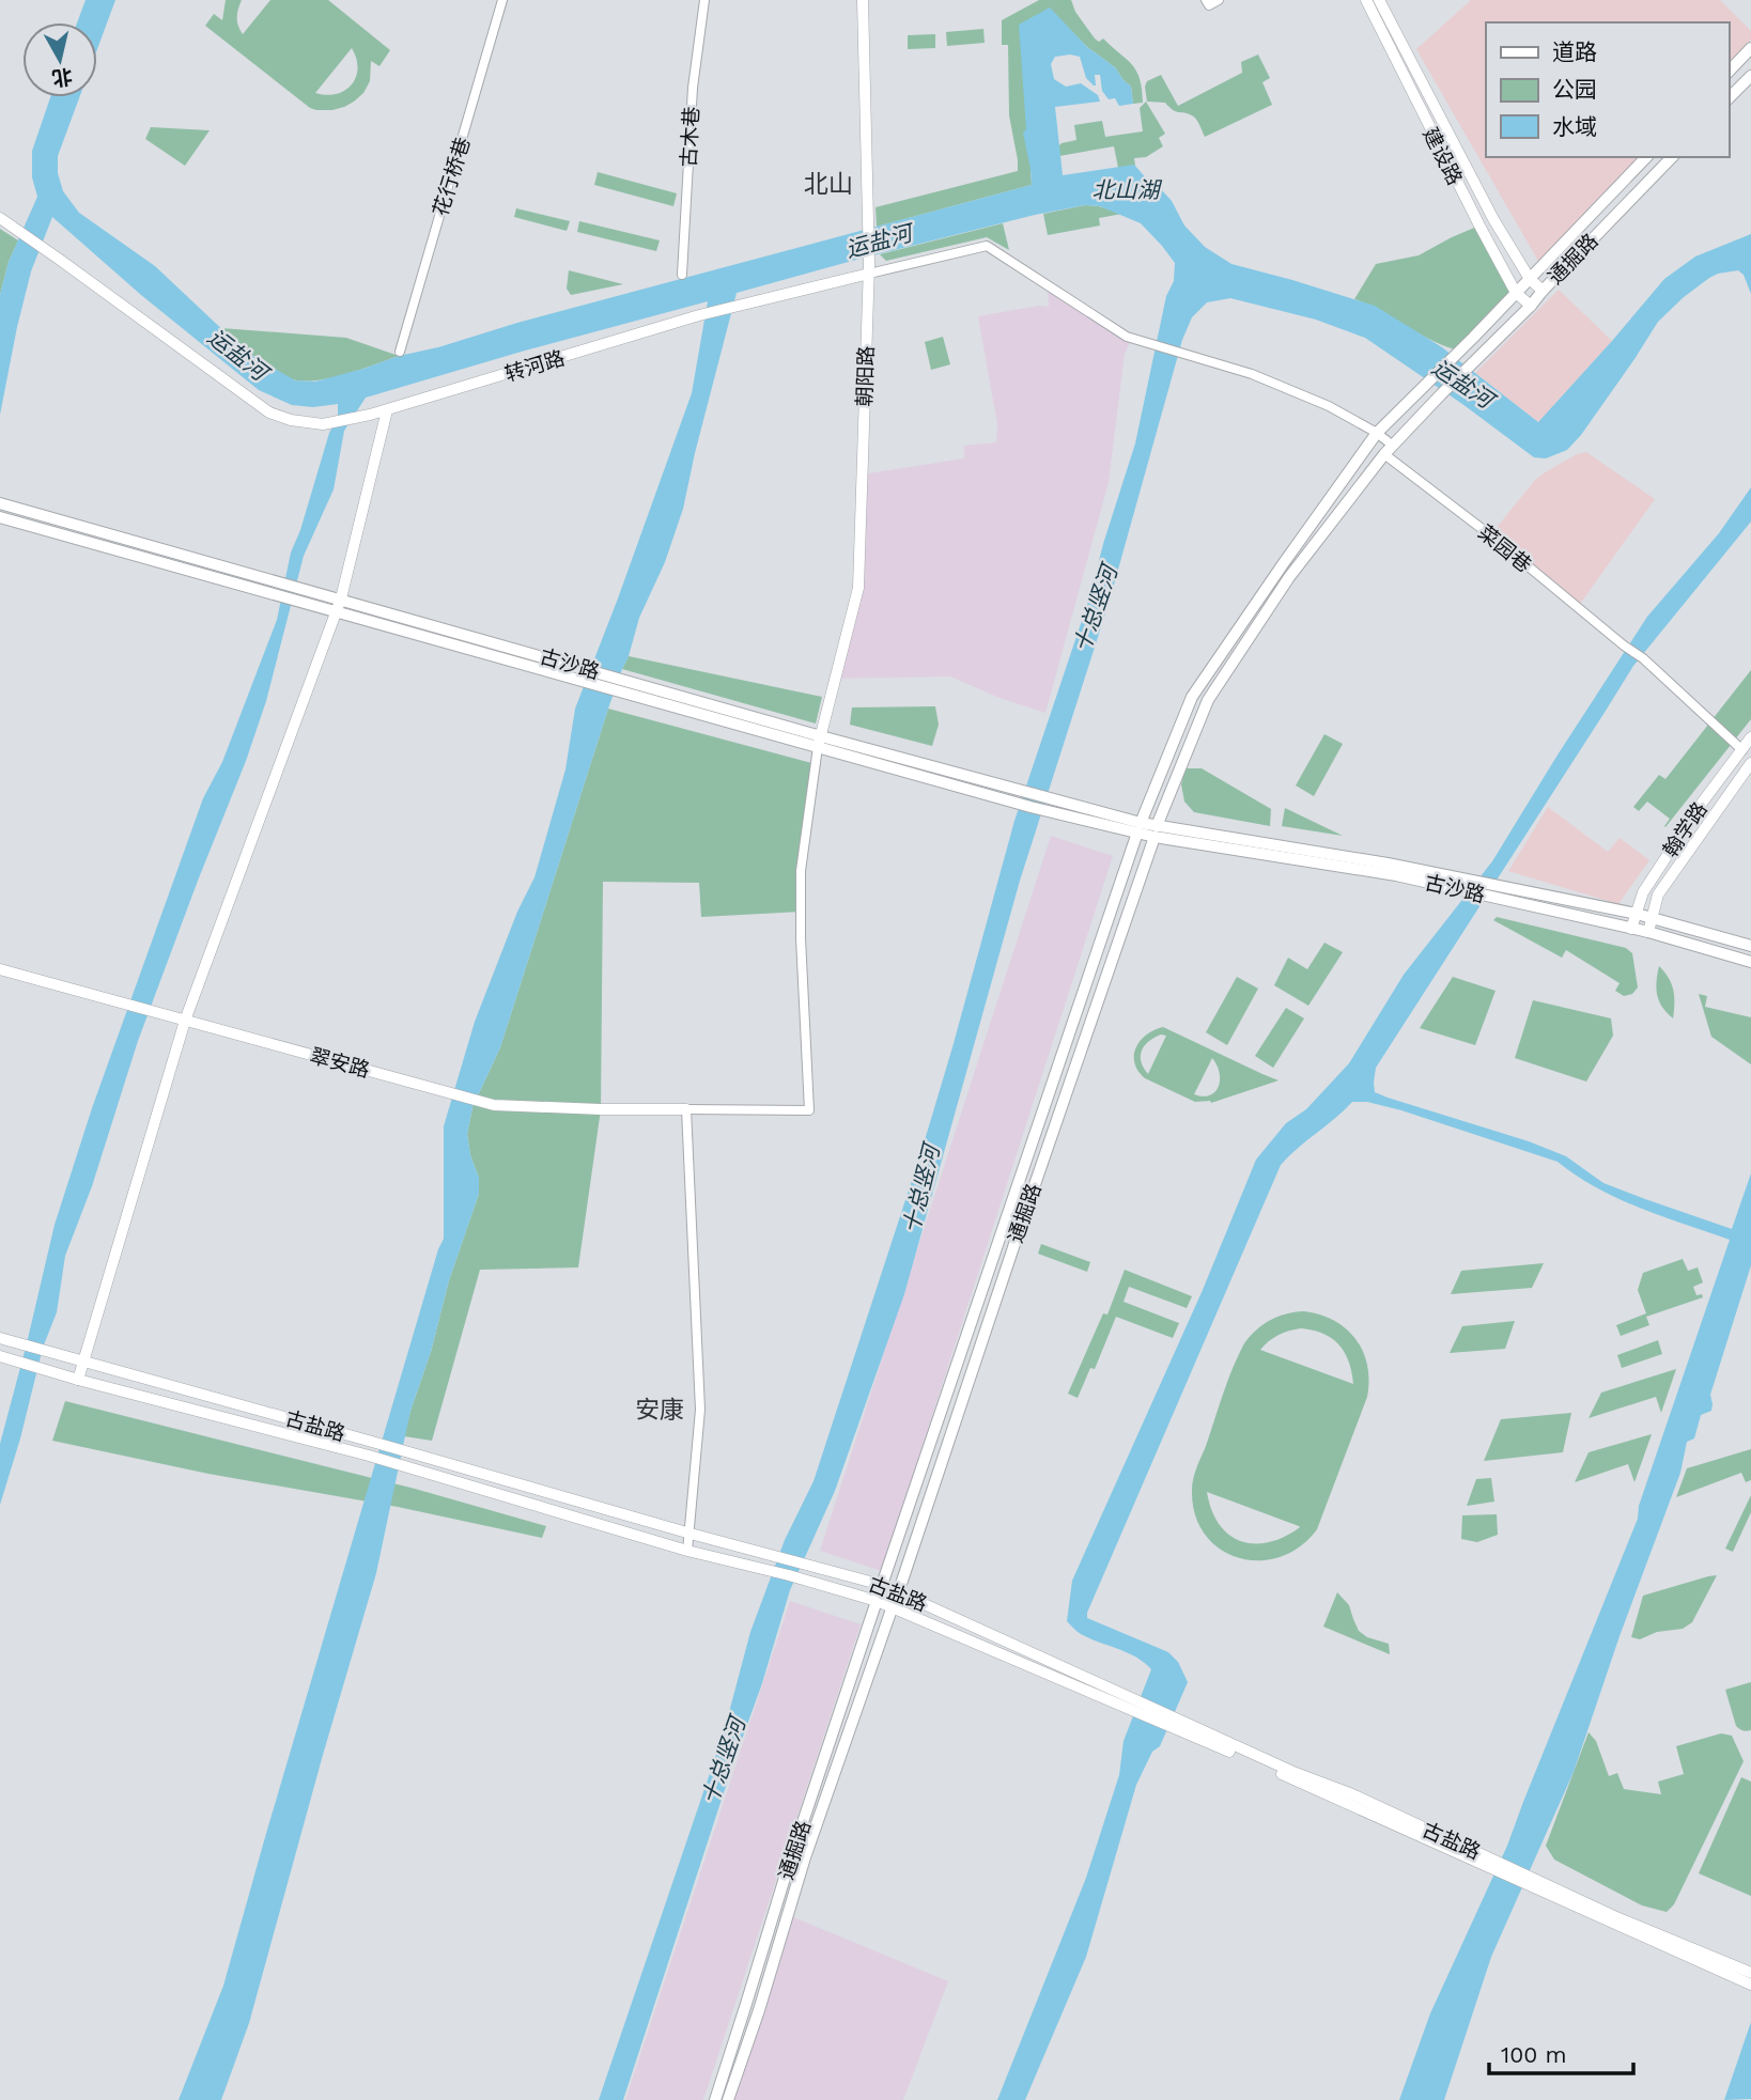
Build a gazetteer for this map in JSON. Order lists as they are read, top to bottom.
{
  "streets": {
    "main road": ["通掘路", "古沙路"],
    "street": [
      "古木巷",
      "建设路",
      "花行桥巷",
      "转河路",
      "朝阳路",
      "菜园巷",
      "翰学路",
      "翠安路",
      "古盐路"
    ]
  },
  "crossings": [
    ["建设路", "通掘路"],
    ["通掘路", "菜园巷"],
    ["通掘路", "古沙路"],
    ["通掘路", "古盐路"],
    ["转河路", "朝阳路"],
    ["转河路", "菜园巷"],
    ["朝阳路", "菜园巷"],
    ["朝阳路", "古沙路"],
    ["菜园巷", "翰学路"],
    ["古沙路", "翰学路"]
  ],
  "districts": ["北山", "安康"],
  "water": ["北山湖", "运盐河", "十总竖河"],
  "legend": ["道路", "公园", "水域"],
  "scale_bar": "100 m",
  "north": "bottom"
}
